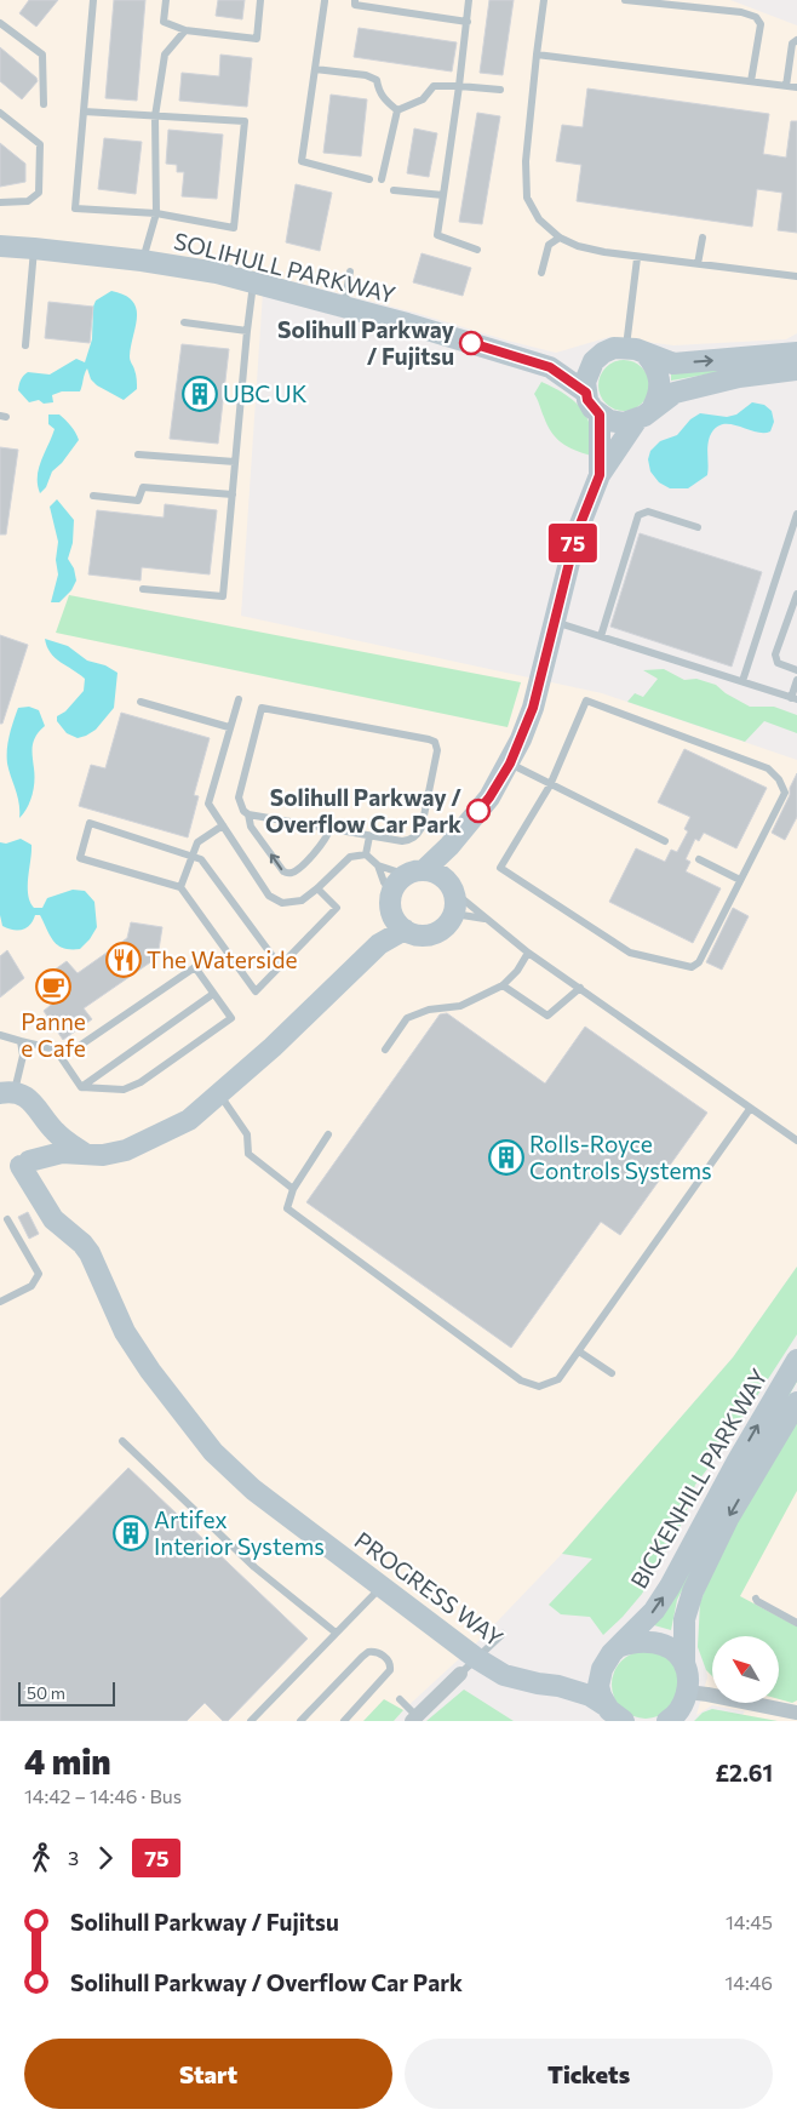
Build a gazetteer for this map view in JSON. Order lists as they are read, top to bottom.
{
  "streets": {
    "street": ["SOLIHULL PARKWAY", "BICKENHILL PARKWAY", "PROGRESS WAY"]
  },
  "crossings": [
    ["BICKENHILL PARKWAY", "PROGRESS WAY"]
  ],
  "places": {
    "other": ["Solihull Parkway / Fujitsu", "Solihull Parkway / Overflow Car Park"],
    "building": ["UBC UK", "Rolls-Royce Controls Systems", "Artifex Interior Systems"],
    "restaurant": ["The Waterside"],
    "cafe": ["Panne e Cafe"]
  },
  "lines": ["bus line 75"],
  "scale_bar": "50 m",
  "north": "top left",
  "page": {
    "on_map": "75",
    "scale": "50 m",
    "heading": ["4 min", "14:42 – 14:46 · Bus", "£2.61"],
    "legs": ["3", "75"],
    "list": [
      {
        "name": "Solihull Parkway / Fujitsu",
        "value": "14:45"
      },
      {
        "name": "Solihull Parkway / Overflow Car Park",
        "value": "14:46"
      }
    ],
    "buttons": ["Start", "Tickets"]
  }
}
